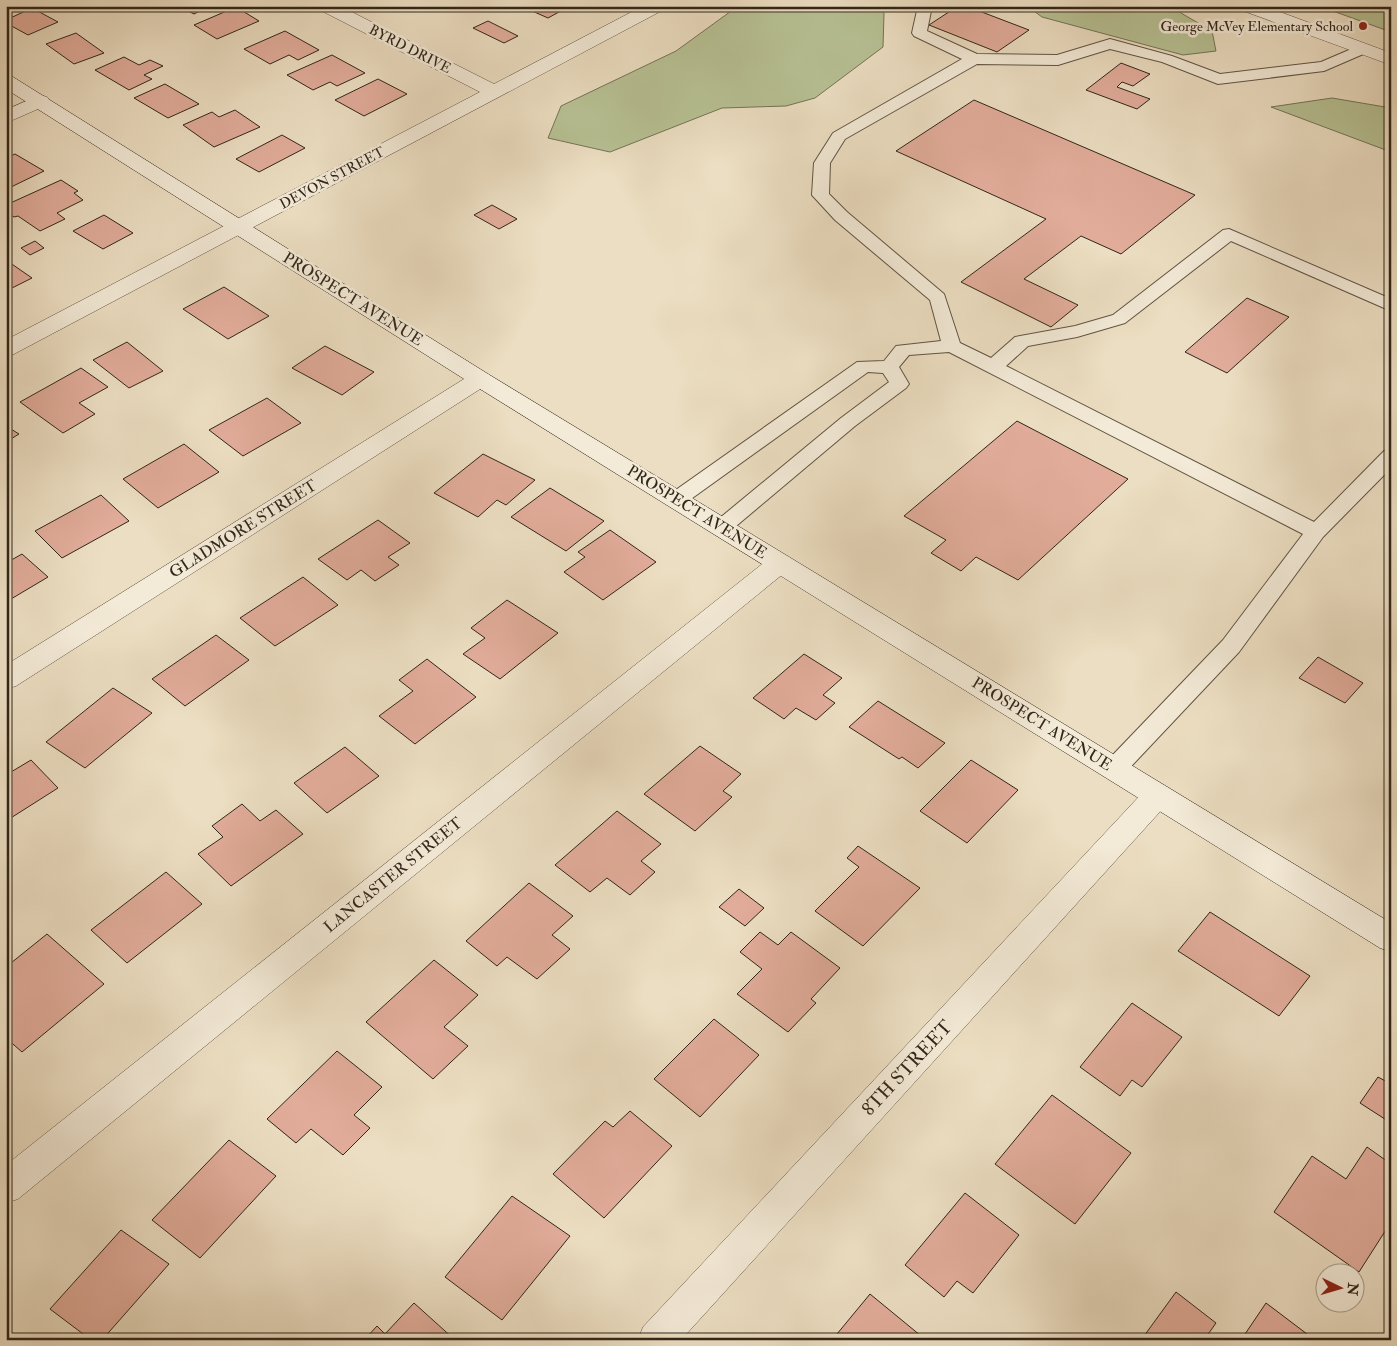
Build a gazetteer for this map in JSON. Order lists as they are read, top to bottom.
{
  "streets": {
    "street": [
      "BYRD DRIVE",
      "DEVON STREET",
      "PROSPECT AVENUE",
      "GLADMORE STREET",
      "LANCASTER STREET",
      "8TH STREET"
    ]
  },
  "crossings": [
    ["BYRD DRIVE", "DEVON STREET"],
    ["DEVON STREET", "PROSPECT AVENUE"],
    ["PROSPECT AVENUE", "GLADMORE STREET"],
    ["PROSPECT AVENUE", "LANCASTER STREET"],
    ["PROSPECT AVENUE", "8TH STREET"]
  ],
  "places": ["George McVey Elementary School"],
  "north": "right"
}
